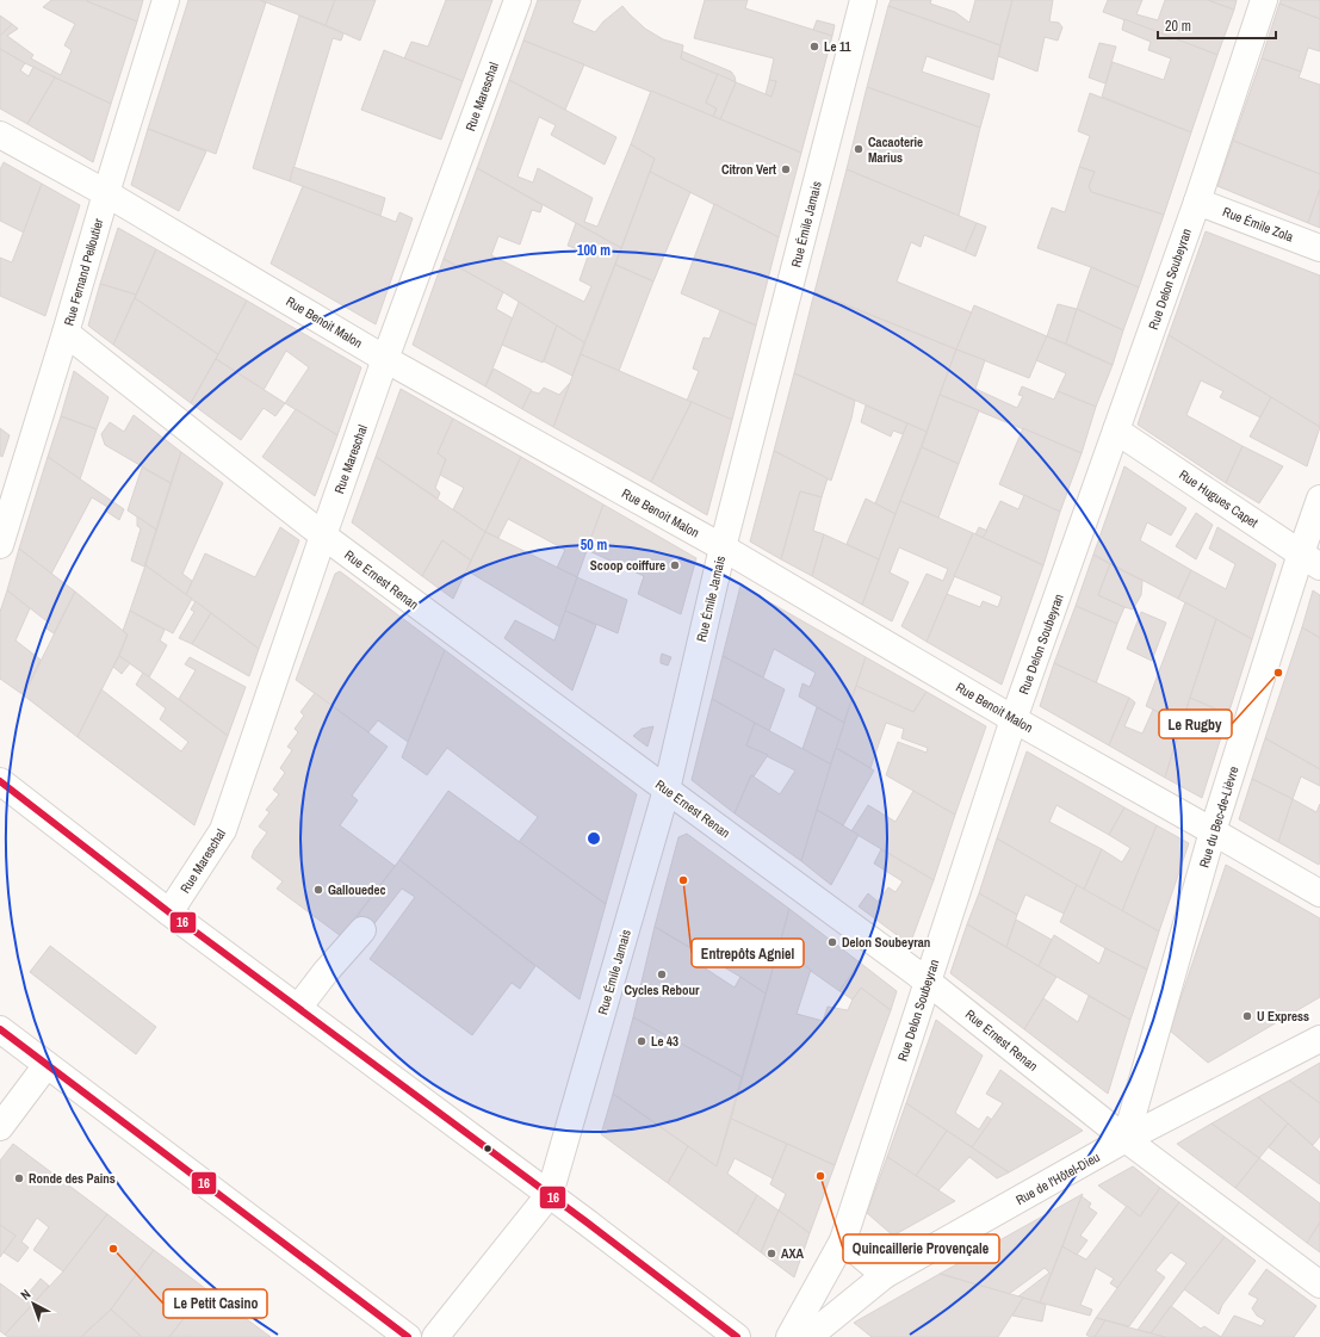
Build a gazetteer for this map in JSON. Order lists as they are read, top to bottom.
{
  "streets": {
    "street": [
      "Rue Mareschal",
      "Rue Émile Jamais",
      "Rue Émile Zola",
      "Rue Fernand Pelloutier",
      "Rue Delon Soubeyran",
      "Rue Benoit Malon",
      "Rue Hugues Capet",
      "Rue Ernest Renan",
      "Rue du Bec-de-Lièvre",
      "Rue de l'Hôtel-Dieu"
    ]
  },
  "crossings": [
    ["Rue Mareschal", "Rue Benoit Malon"],
    ["Rue Mareschal", "Rue Ernest Renan"],
    ["Rue Émile Jamais", "Rue Benoit Malon"],
    ["Rue Émile Jamais", "Rue Ernest Renan"],
    ["Rue Émile Zola", "Rue Delon Soubeyran"],
    ["Rue Fernand Pelloutier", "Rue Benoit Malon"],
    ["Rue Fernand Pelloutier", "Rue Ernest Renan"],
    ["Rue Delon Soubeyran", "Rue Benoit Malon"],
    ["Rue Delon Soubeyran", "Rue Hugues Capet"],
    ["Rue Delon Soubeyran", "Rue Ernest Renan"],
    ["Rue Benoit Malon", "Rue du Bec-de-Lièvre"],
    ["Rue Hugues Capet", "Rue du Bec-de-Lièvre"],
    ["Rue Ernest Renan", "Rue du Bec-de-Lièvre"],
    ["Rue Ernest Renan", "Rue de l'Hôtel-Dieu"],
    ["Rue du Bec-de-Lièvre", "Rue de l'Hôtel-Dieu"]
  ],
  "places": [
    "Le 11",
    "Cacaoterie Marius",
    "Citron Vert",
    "Scoop coiffure",
    "Le Rugby",
    "Entrepôts Agniel",
    "Gallouedec",
    "Delon Soubeyran",
    "Cycles Rebour",
    "U Express",
    "Le 43",
    "Quincaillerie Provençale",
    "Ronde des Pains",
    "Le Petit Casino",
    "AXA"
  ],
  "lines": ["transit line 16"],
  "scale_bar": "20 m",
  "north": "top left",
  "rings": ["100 m", "50 m"]
}
